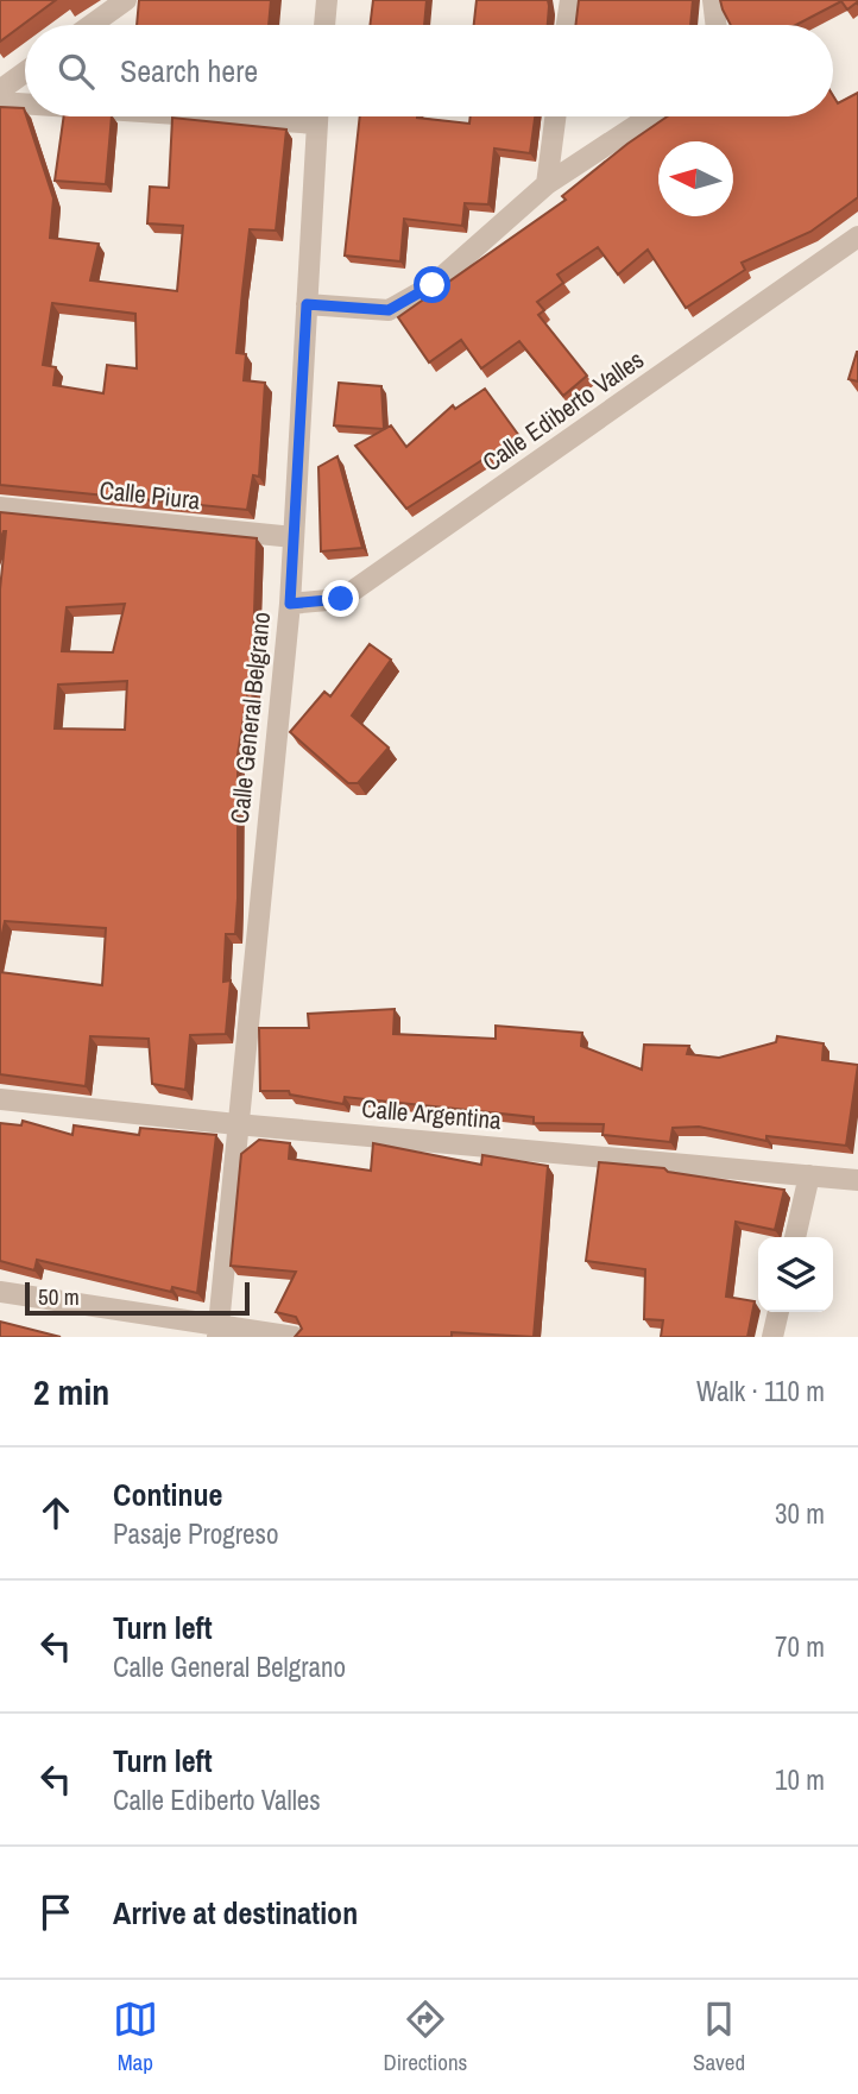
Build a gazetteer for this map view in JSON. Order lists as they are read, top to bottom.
{
  "streets": {
    "street": [
      "Calle Ediberto Valles",
      "Calle Piura",
      "Calle General Belgrano",
      "Calle Argentina"
    ]
  },
  "crossings": [
    ["Calle Ediberto Valles", "Calle General Belgrano"],
    ["Calle Piura", "Calle General Belgrano"],
    ["Calle General Belgrano", "Calle Argentina"]
  ],
  "scale_bar": "50 m",
  "north": "left",
  "page": {
    "search": "Search here",
    "scale": "50 m",
    "heading": ["2 min", "Walk · 110 m"],
    "list": [
      ["Continue", "Pasaje Progreso", "30 m"],
      ["Turn left", "Calle General Belgrano", "70 m"],
      ["Turn left", "Calle Ediberto Valles", "10 m"],
      "Arrive at destination"
    ],
    "nav": ["Map", "Directions", "Saved"]
  }
}
